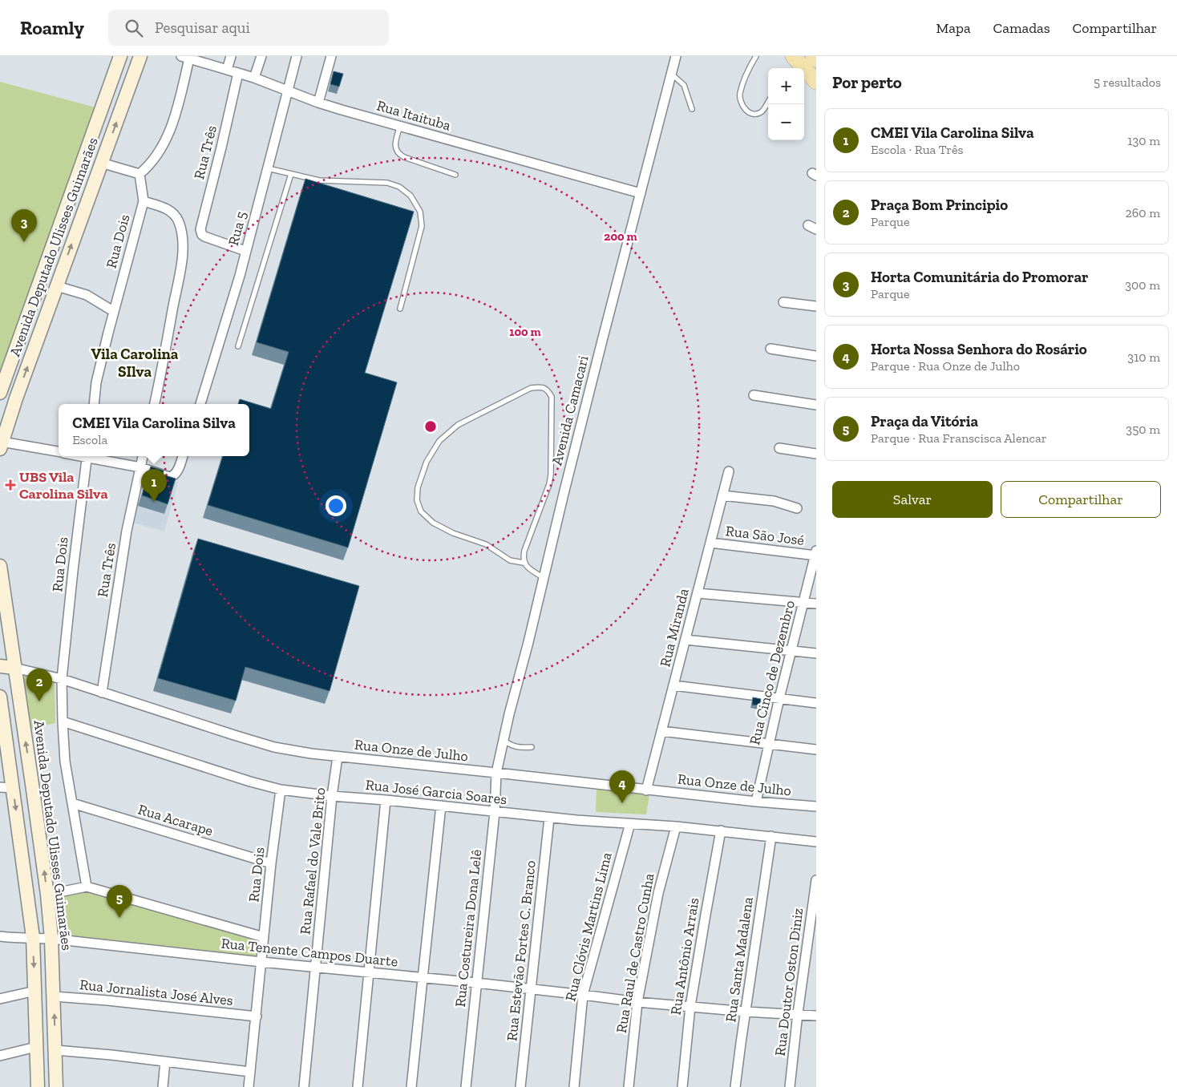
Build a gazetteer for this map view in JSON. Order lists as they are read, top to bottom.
{
  "streets": {
    "street": [
      "Rua Itaituba",
      "Rua Três",
      "Rua 5",
      "Rua Dois",
      "Avenida Deputado Ulisses Guimarães",
      "Avenida Camacari",
      "Rua São José",
      "Rua Miranda",
      "Rua Cinco de Dezembro",
      "Rua Onze de Julho",
      "Rua José Garcia Soares",
      "Rua Acarape",
      "Rua Rafael do Vale Brito",
      "Rua Clóvis Martins Lima",
      "Rua Costureira Dona Lelê",
      "Rua Estevão Fortes C. Branco",
      "Rua Tenente Campos Duarte",
      "Rua Raul de Castro Cunha",
      "Rua Antônio Arrais",
      "Rua Santa Madalena",
      "Rua Doutor Oston Diniz",
      "Rua Jornalista José Alves"
    ]
  },
  "crossings": [
    ["Rua Itaituba", "Rua Três"],
    ["Rua Itaituba", "Rua 5"],
    ["Rua Itaituba", "Avenida Camacari"],
    ["Rua Três", "Rua 5"],
    ["Rua Três", "Rua Onze de Julho"],
    ["Rua Dois", "Rua Onze de Julho"],
    ["Rua Dois", "Rua José Garcia Soares"],
    ["Rua Dois", "Rua Acarape"],
    ["Rua Dois", "Rua Tenente Campos Duarte"],
    ["Rua Dois", "Rua Jornalista José Alves"],
    ["Avenida Deputado Ulisses Guimarães", "Rua Onze de Julho"],
    ["Avenida Deputado Ulisses Guimarães", "Rua Tenente Campos Duarte"],
    ["Avenida Deputado Ulisses Guimarães", "Rua Jornalista José Alves"],
    ["Avenida Camacari", "Rua Onze de Julho"],
    ["Avenida Camacari", "Rua Costureira Dona Lelê"],
    ["Rua São José", "Rua Miranda"],
    ["Rua São José", "Rua Cinco de Dezembro"],
    ["Rua Miranda", "Rua Onze de Julho"],
    ["Rua Cinco de Dezembro", "Rua Onze de Julho"],
    ["Rua Onze de Julho", "Rua Rafael do Vale Brito"],
    ["Rua Onze de Julho", "Rua Costureira Dona Lelê"],
    ["Rua José Garcia Soares", "Rua Rafael do Vale Brito"],
    ["Rua José Garcia Soares", "Rua Clóvis Martins Lima"],
    ["Rua José Garcia Soares", "Rua Costureira Dona Lelê"],
    ["Rua José Garcia Soares", "Rua Estevão Fortes C. Branco"],
    ["Rua José Garcia Soares", "Rua Raul de Castro Cunha"],
    ["Rua José Garcia Soares", "Rua Antônio Arrais"],
    ["Rua José Garcia Soares", "Rua Santa Madalena"],
    ["Rua Rafael do Vale Brito", "Rua Tenente Campos Duarte"],
    ["Rua Clóvis Martins Lima", "Rua Tenente Campos Duarte"],
    ["Rua Costureira Dona Lelê", "Rua Tenente Campos Duarte"],
    ["Rua Estevão Fortes C. Branco", "Rua Tenente Campos Duarte"]
  ],
  "districts": ["Vila Carolina SIlva"],
  "places": {
    "health": ["UBS Vila Carolina Silva"]
  },
  "page": {
    "header": "Roamly",
    "search": "Pesquisar aqui",
    "nav": ["Mapa", "Camadas", "Compartilhar"],
    "heading": ["Por perto", "5 resultados"],
    "map_buttons": ["+", "−"],
    "list": [
      {
        "mark": "1",
        "name": "CMEI Vila Carolina Silva",
        "note": "Escola · Rua Três",
        "value": "130 m"
      },
      {
        "mark": "2",
        "name": "Praça Bom Principio",
        "note": "Parque",
        "value": "260 m"
      },
      {
        "mark": "3",
        "name": "Horta Comunitária do Promorar",
        "note": "Parque",
        "value": "300 m"
      },
      {
        "mark": "4",
        "name": "Horta Nossa Senhora do Rosário",
        "note": "Parque · Rua Onze de Julho",
        "value": "310 m"
      },
      {
        "mark": "5",
        "name": "Praça da Vitória",
        "note": "Parque · Rua Franscisca Alencar",
        "value": "350 m"
      }
    ],
    "pins": [
      "3",
      "1",
      "2",
      "4",
      "5"
    ],
    "popup": ["CMEI Vila Carolina Silva", "Escola"],
    "buttons": ["Salvar", "Compartilhar"]
  },
  "rings": ["200 m", "100 m"]
}
